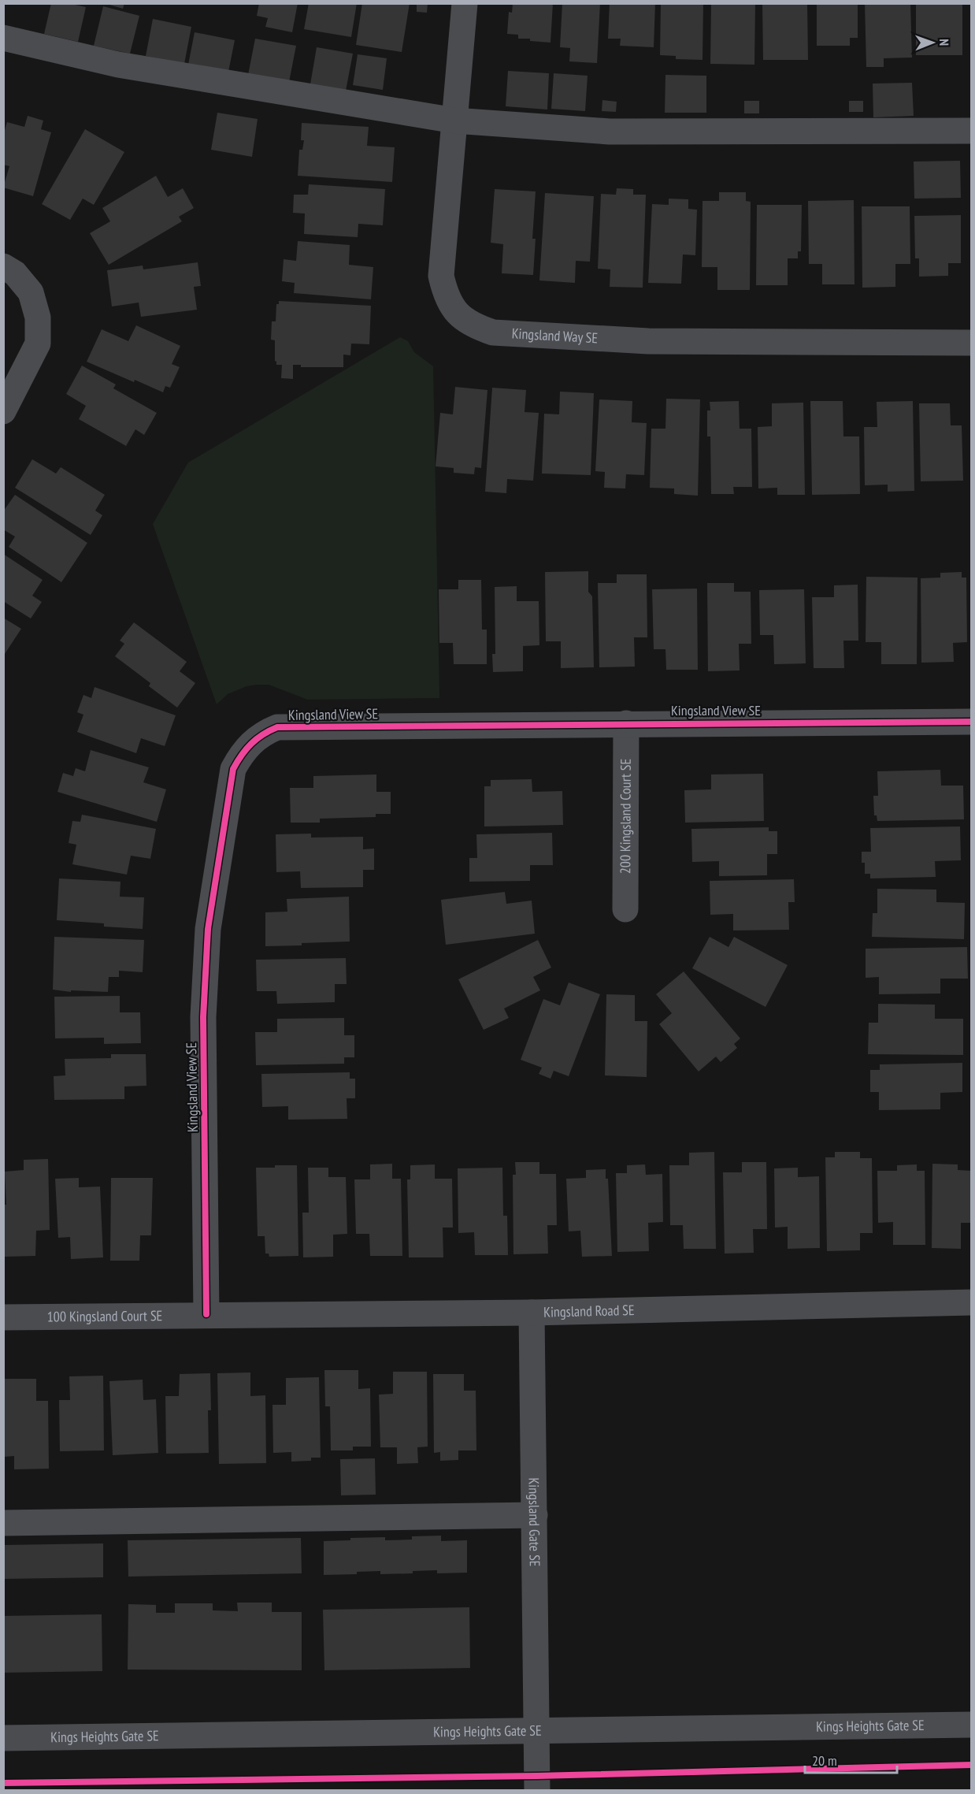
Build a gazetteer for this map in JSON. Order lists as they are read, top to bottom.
{
  "streets": {
    "street": [
      "Kingsland Way SE",
      "Kingsland View SE",
      "200 Kingsland Court SE",
      "Kingsland Road SE",
      "100 Kingsland Court SE",
      "Kingsland Gate SE",
      "Kings Heights Gate SE"
    ]
  },
  "crossings": [
    ["Kingsland View SE", "200 Kingsland Court SE"],
    ["Kingsland View SE", "Kingsland Road SE"],
    ["Kingsland View SE", "100 Kingsland Court SE"],
    ["Kingsland Road SE", "100 Kingsland Court SE"],
    ["Kingsland Road SE", "Kingsland Gate SE"],
    ["Kingsland Gate SE", "Kings Heights Gate SE"]
  ],
  "scale_bar": "20 m",
  "north": "right"
}
